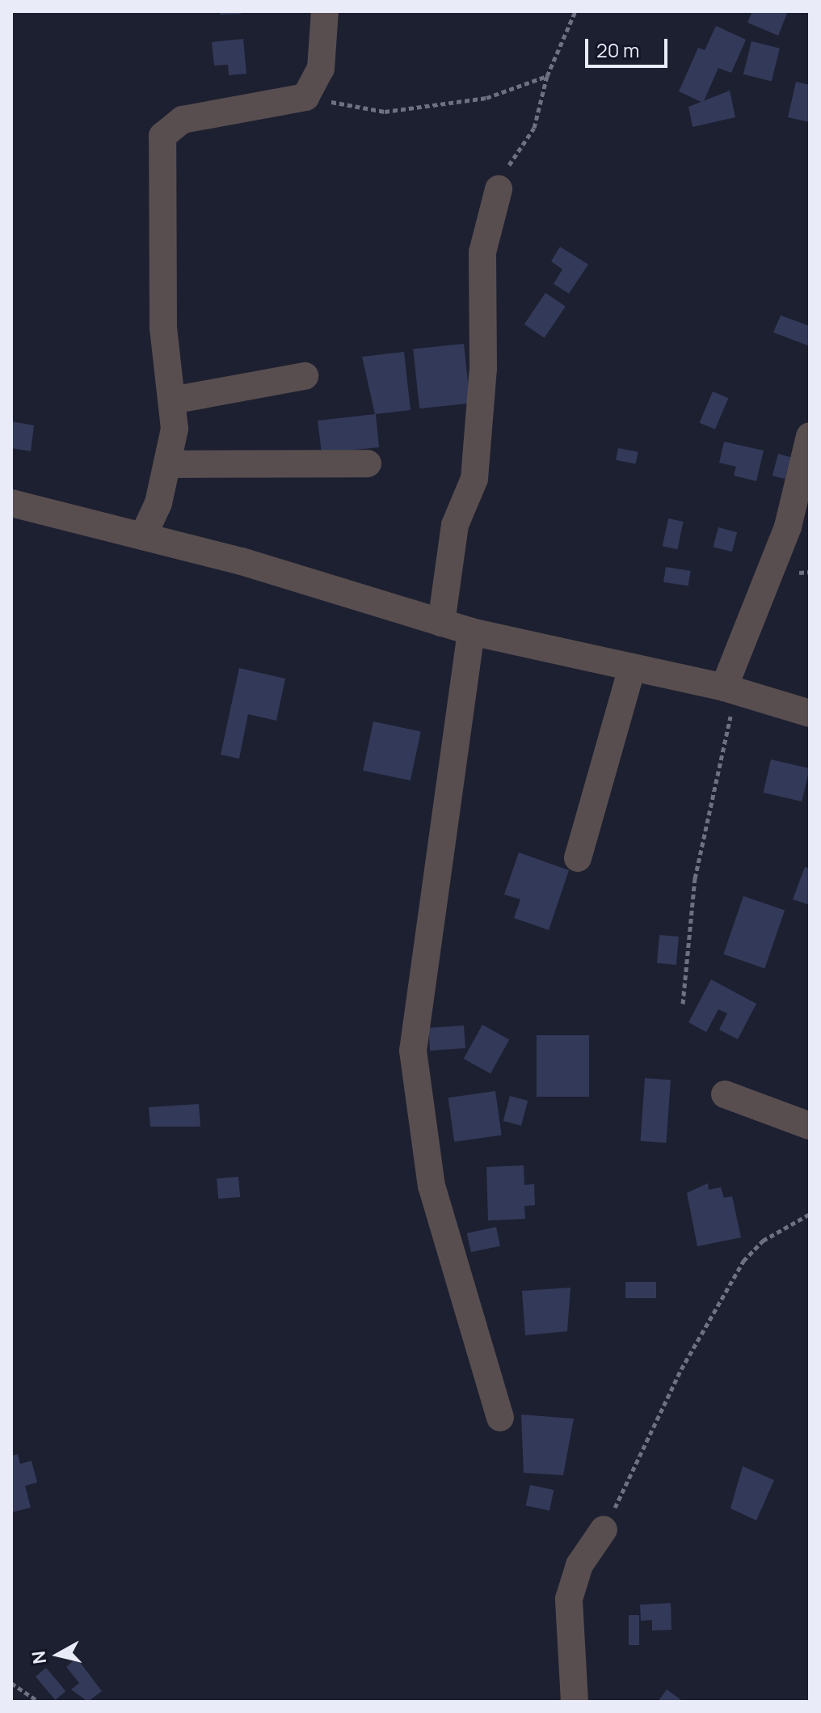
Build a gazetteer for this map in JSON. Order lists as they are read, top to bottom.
{
  "scale_bar": "20 m",
  "north": "left"
}
